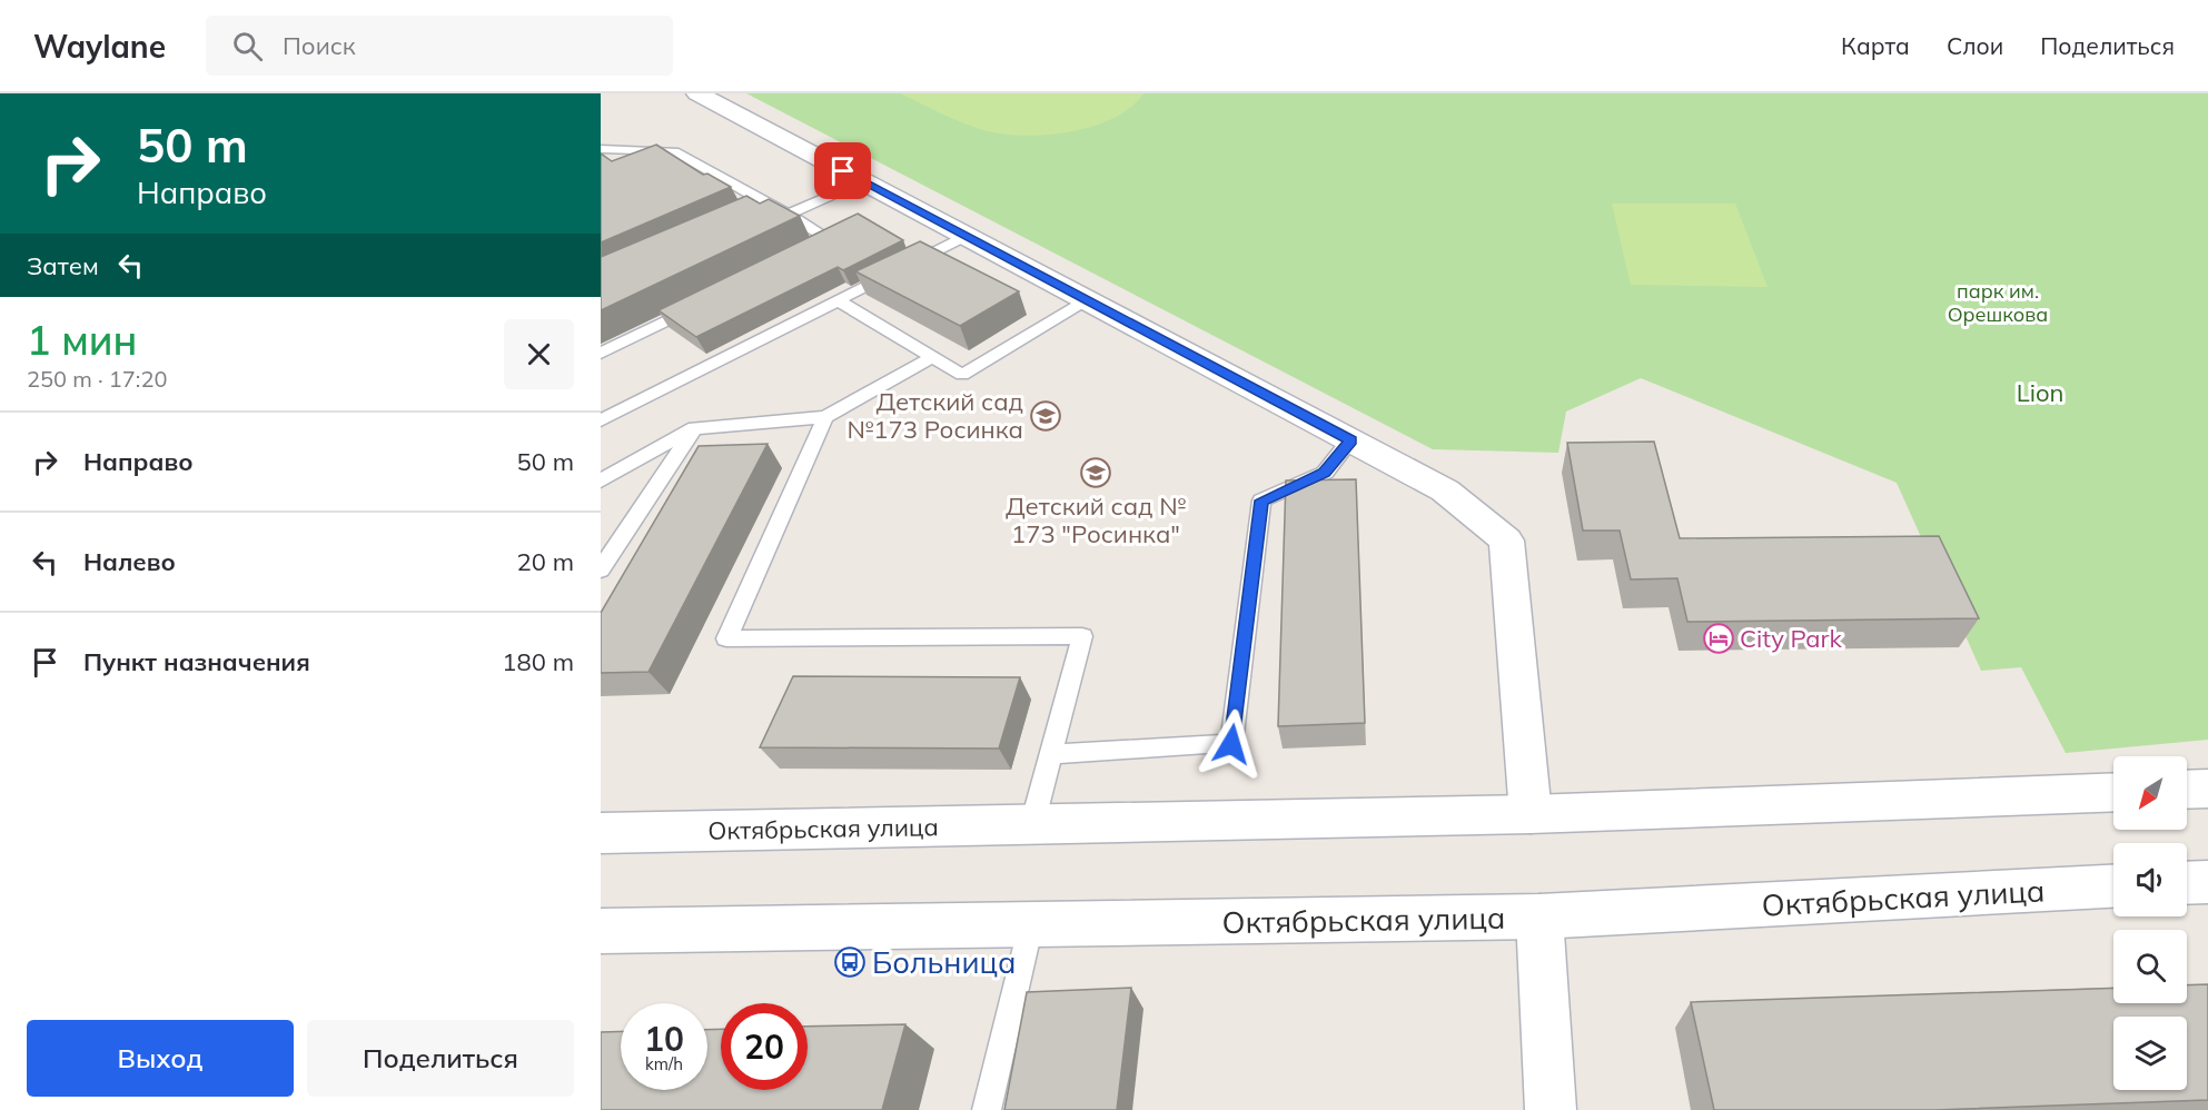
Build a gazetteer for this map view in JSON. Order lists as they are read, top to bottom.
{
  "streets": {
    "street": ["Октябрьская улица"]
  },
  "parks": ["парк им. Орешкова", "Lion"],
  "places": {
    "school or university": ["Детский сад №173 Росинка", "Детский сад № 173 \"Росинка\""],
    "hotel": ["City Park"],
    "bus stop": ["Больница"]
  },
  "north": "bottom left",
  "page": {
    "header": "Waylane",
    "search": "Поиск",
    "nav": ["Карта", "Слои", "Поделиться"],
    "turn": ["50 m", "Направо"],
    "then": "Затем",
    "heading": ["1 мин", "250 m · 17:20"],
    "list": [
      {
        "name": "Направо",
        "value": "50 m"
      },
      {
        "name": "Налево",
        "value": "20 m"
      },
      {
        "name": "Пункт назначения",
        "value": "180 m"
      }
    ],
    "speed": "10 km/h",
    "limit": "20",
    "buttons": ["Выход", "Поделиться"]
  }
}
